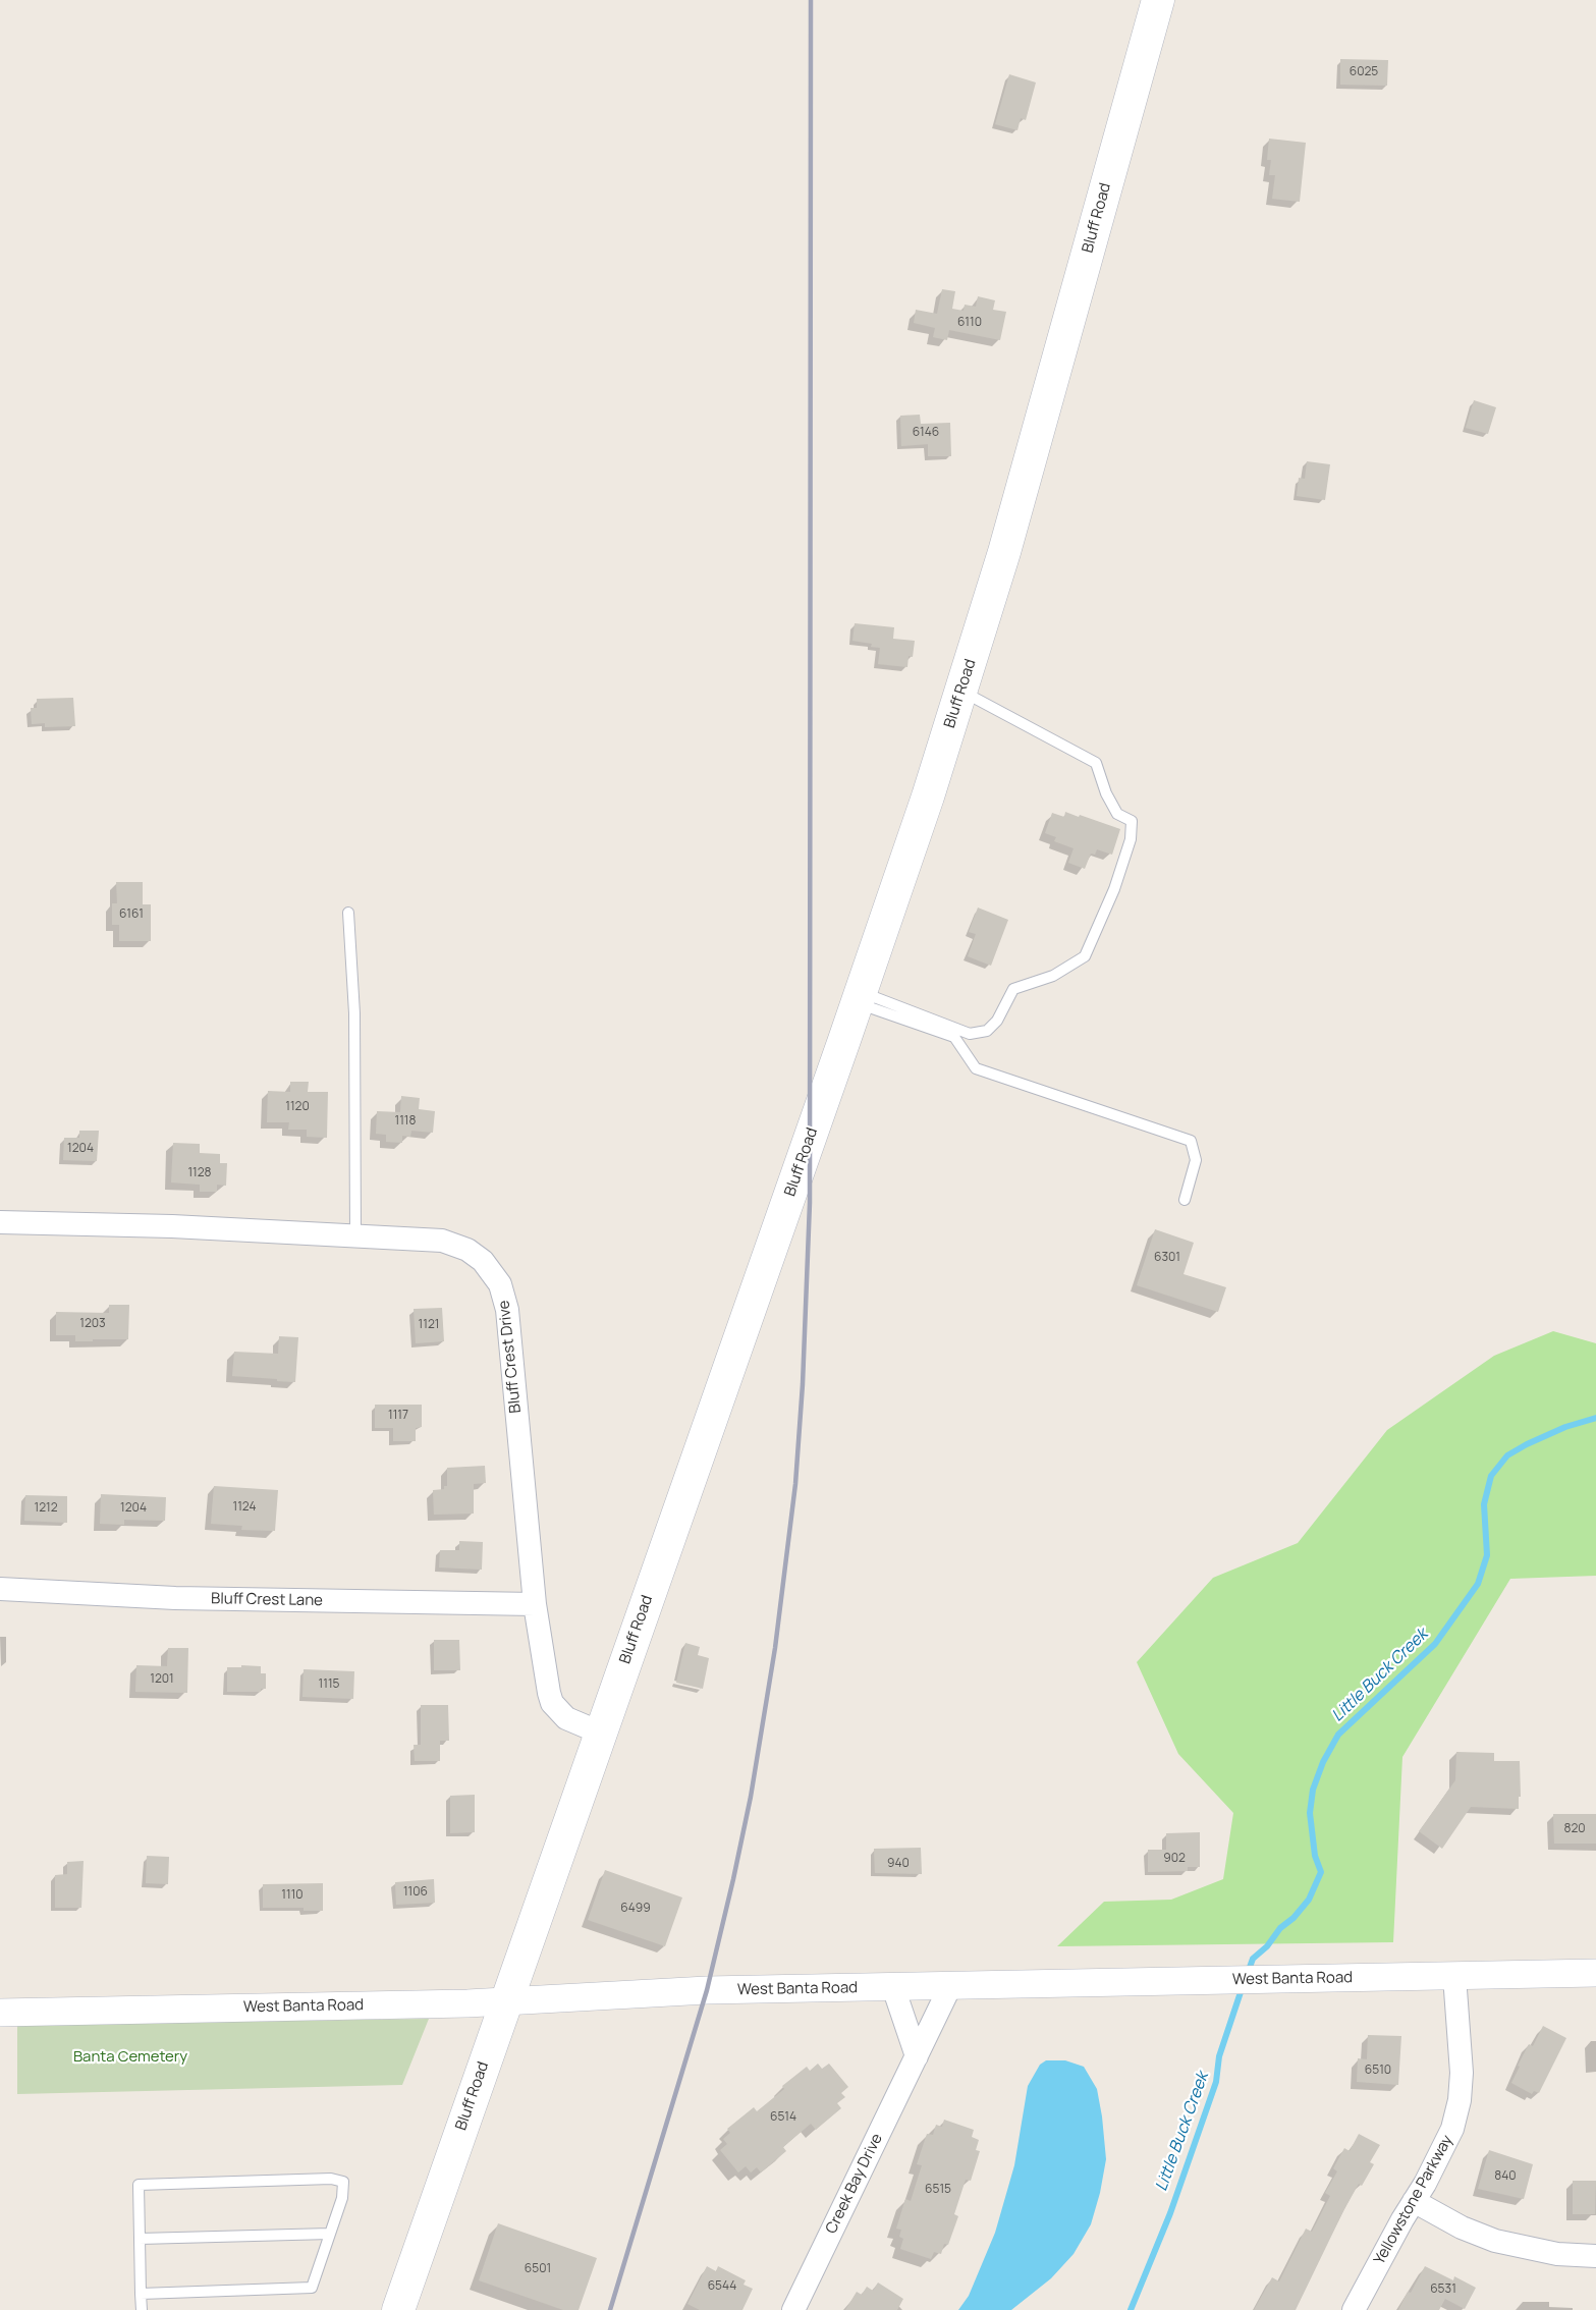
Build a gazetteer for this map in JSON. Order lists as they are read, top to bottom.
{
  "streets": {
    "main road": ["Bluff Road"],
    "street": [
      "Bluff Crest Drive",
      "Bluff Crest Lane",
      "West Banta Road",
      "Creek Bay Drive",
      "Yellowstone Parkway"
    ]
  },
  "crossings": [
    ["Bluff Road", "Bluff Crest Drive"],
    ["Bluff Road", "West Banta Road"],
    ["Bluff Crest Drive", "Bluff Crest Lane"],
    ["West Banta Road", "Creek Bay Drive"],
    ["West Banta Road", "Yellowstone Parkway"]
  ],
  "water": ["Little Buck Creek"],
  "parks": ["Banta Cemetery"],
  "house_numbers": [
    "6025",
    "6110",
    "6146",
    "6161",
    "1120",
    "1118",
    "1204",
    "1128",
    "6301",
    "1203",
    "1121",
    "1117",
    "1124",
    "1212",
    "1204",
    "1201",
    "1115",
    "820",
    "902",
    "940",
    "1106",
    "1110",
    "6499",
    "6510",
    "6514",
    "840",
    "6515",
    "6501",
    "6544",
    "6531"
  ]
}
